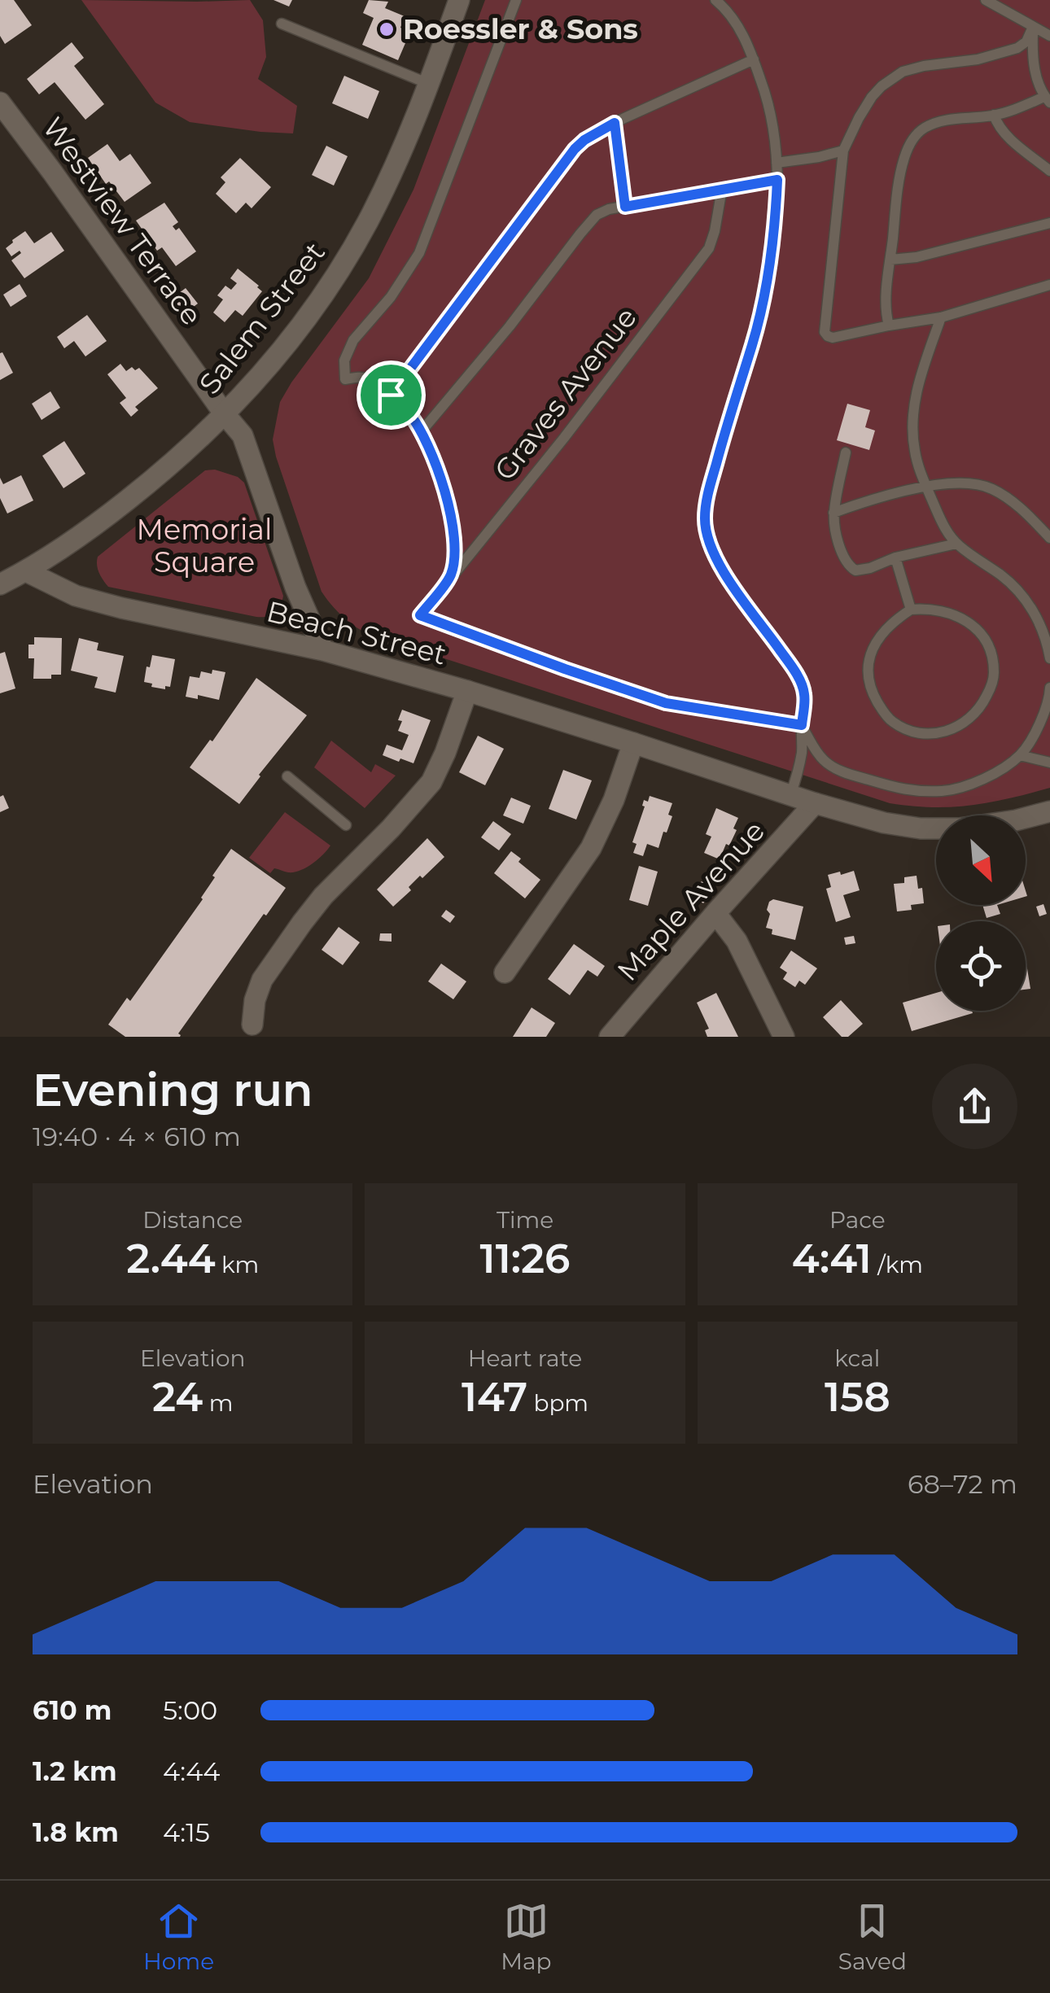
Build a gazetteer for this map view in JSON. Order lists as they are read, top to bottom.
{
  "streets": {
    "street": [
      "Westview Terrace",
      "Salem Street",
      "Beach Street",
      "Maple Avenue"
    ],
    "lane": ["Graves Avenue"]
  },
  "crossings": [
    ["Westview Terrace", "Salem Street"],
    ["Westview Terrace", "Beach Street"],
    ["Salem Street", "Beach Street"],
    ["Beach Street", "Maple Avenue"]
  ],
  "parks": ["Memorial Square"],
  "places": ["Roessler & Sons"],
  "north": "bottom right",
  "page": {
    "heading": ["Evening run", "19:40 · 4 × 610 m"],
    "stats": [
      ["Distance", "2.44 km"],
      ["Time", "11:26"],
      ["Pace", "4:41 /km"],
      ["Elevation", "24 m"],
      ["Heart rate", "147 bpm"],
      ["kcal", "158"]
    ],
    "chart": ["Elevation", "68–72 m"],
    "list": [
      {
        "name": "610 m",
        "note": "5:00"
      },
      {
        "name": "1.2 km",
        "note": "4:44"
      },
      {
        "name": "1.8 km",
        "note": "4:15"
      }
    ],
    "tabs": ["Home", "Map", "Saved"]
  }
}
